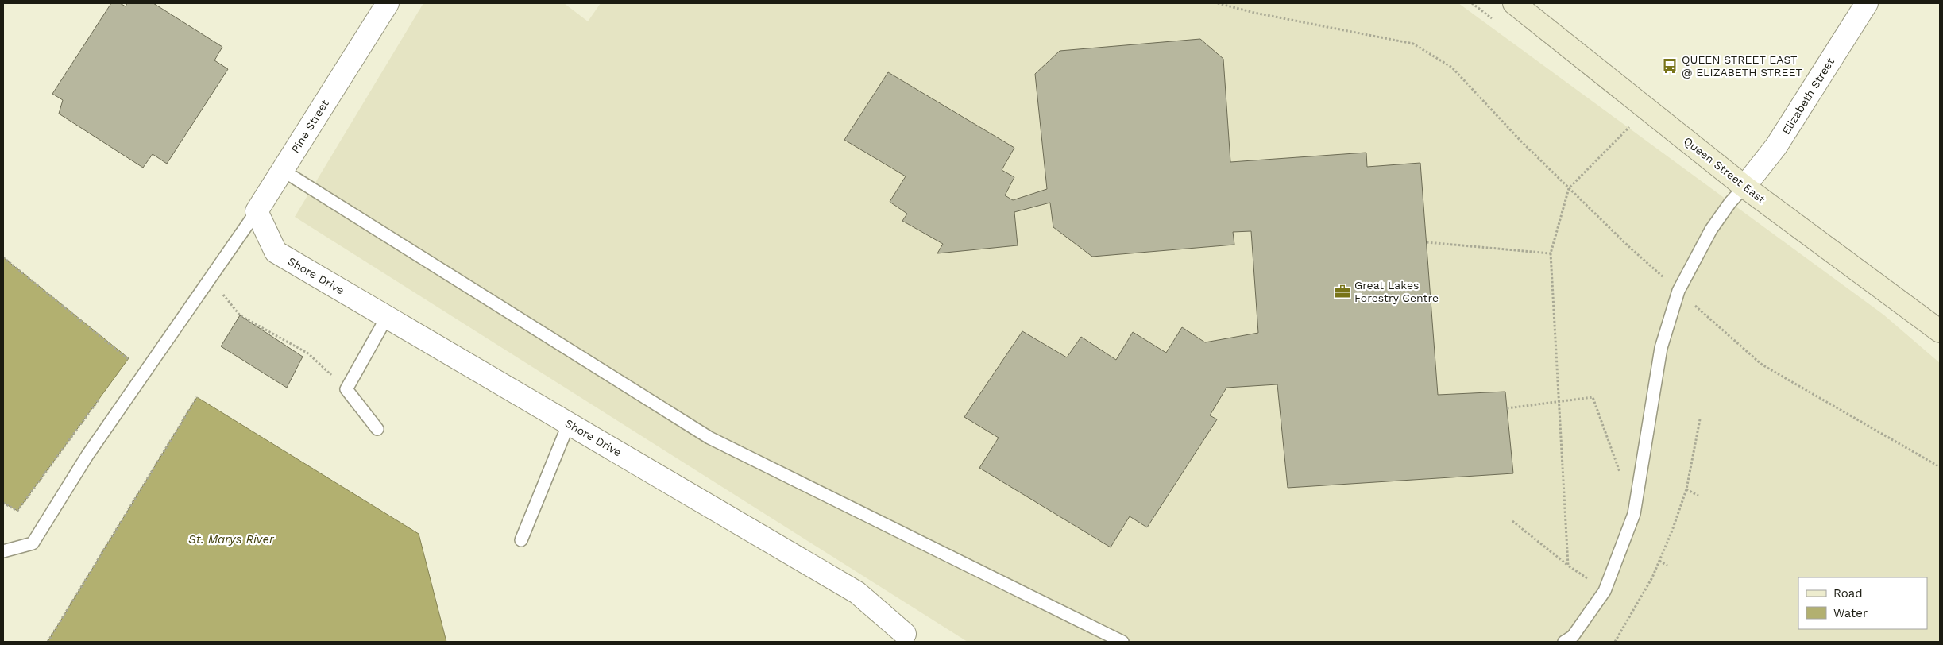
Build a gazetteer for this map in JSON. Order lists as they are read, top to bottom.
{
  "streets": {
    "main road": ["Queen Street East"],
    "street": ["Elizabeth Street", "Pine Street", "Shore Drive"]
  },
  "crossings": [
    ["Elizabeth Street", "Queen Street East"],
    ["Pine Street", "Shore Drive"]
  ],
  "water": ["St. Marys River"],
  "places": {
    "bus stop": ["QUEEN STREET EAST @ ELIZABETH STREET"],
    "office": ["Great Lakes Forestry Centre"]
  },
  "legend": ["Road", "Water"]
}
